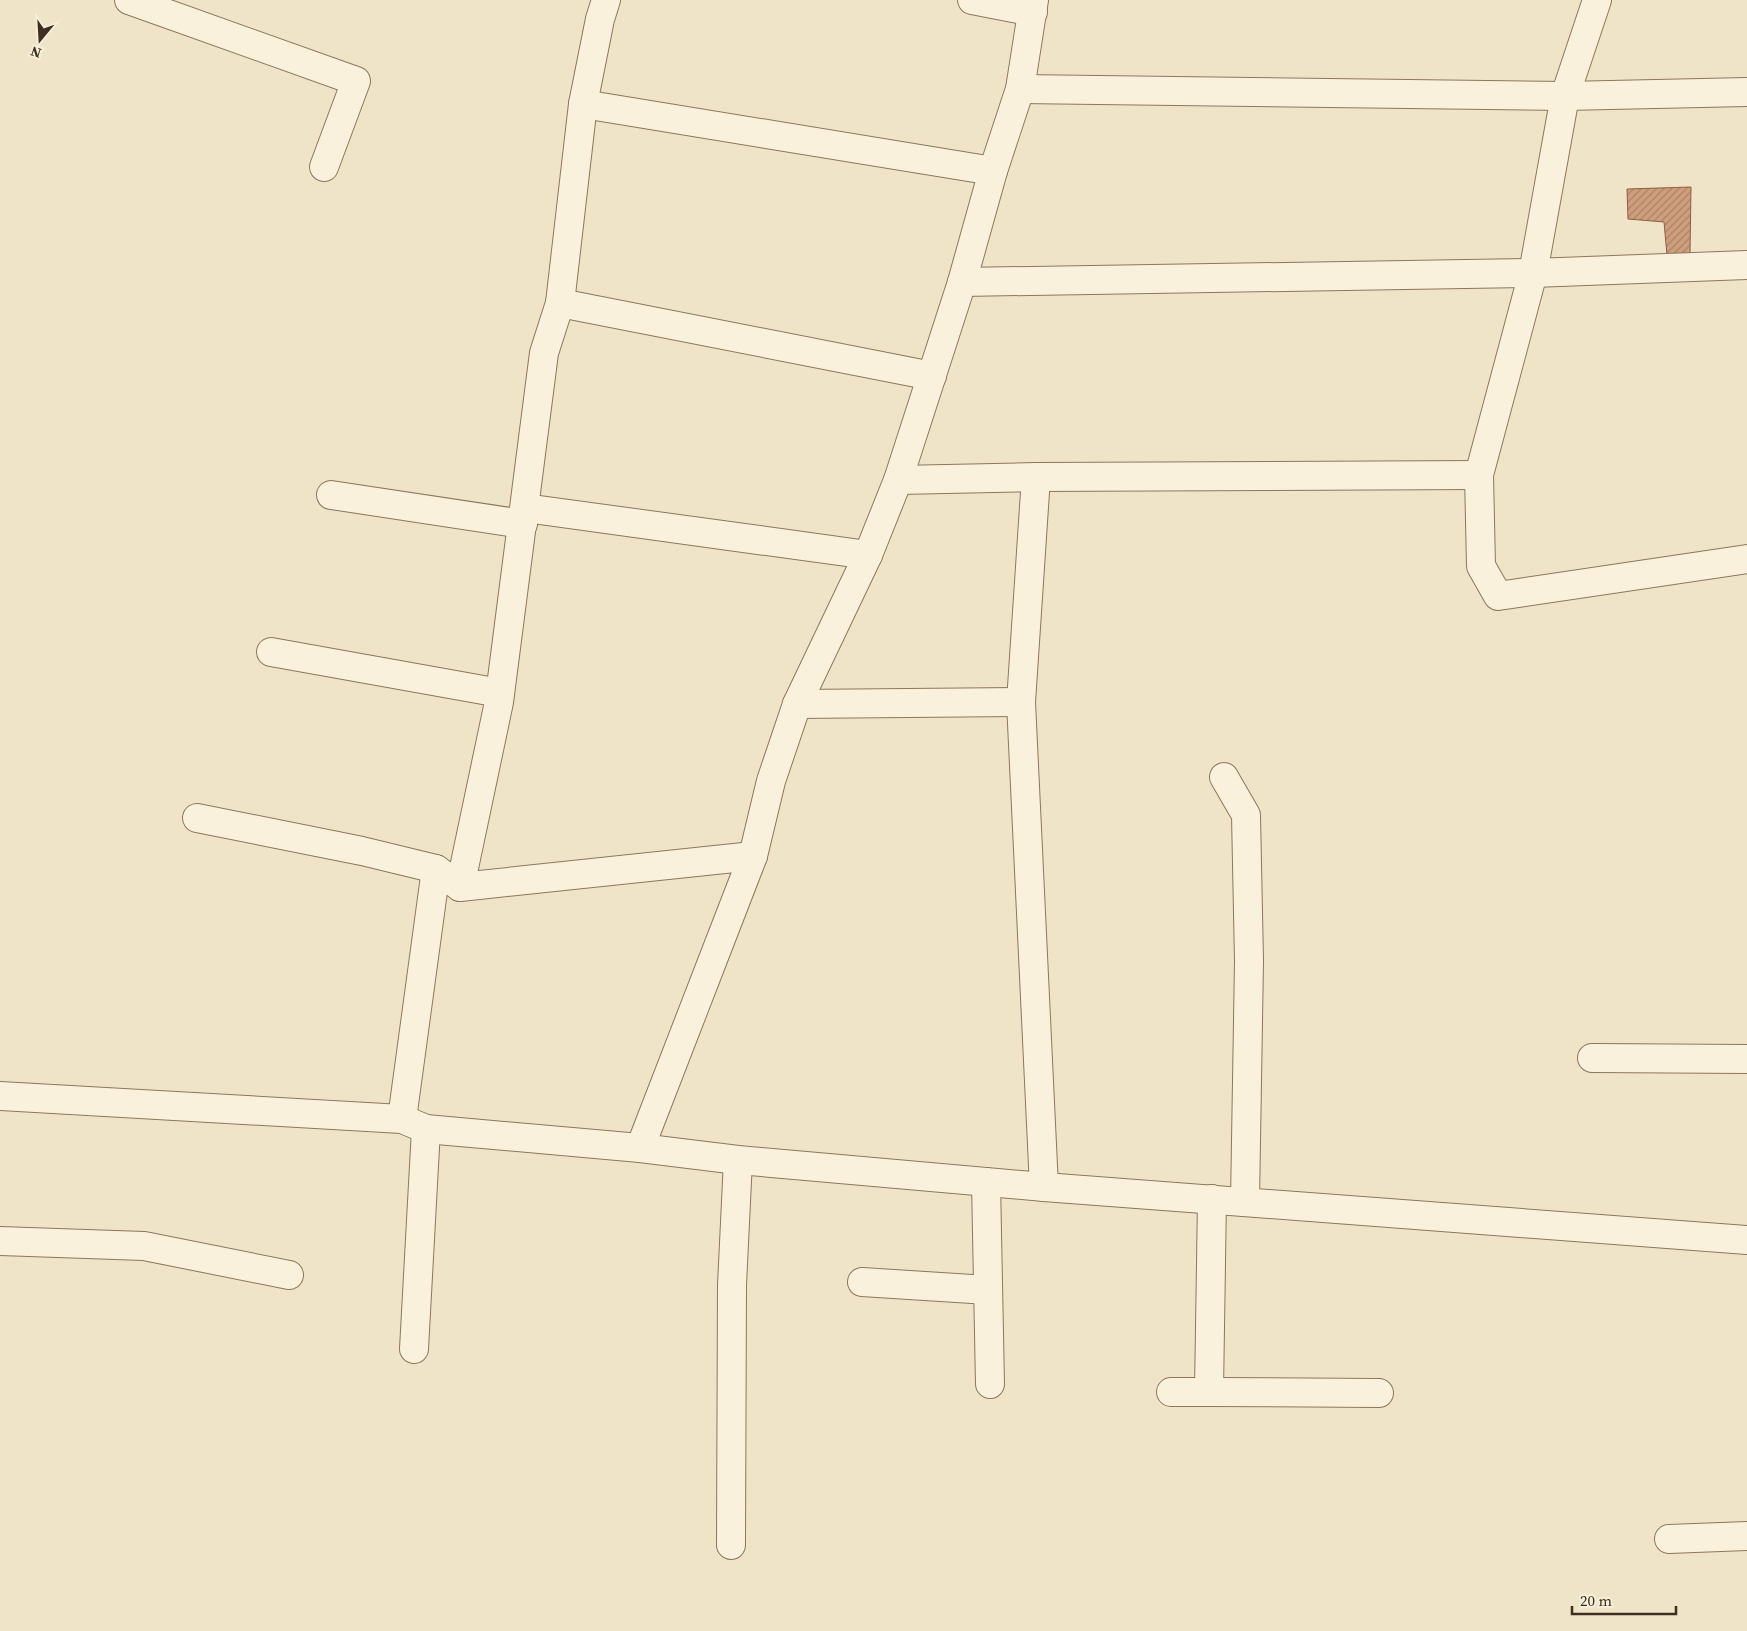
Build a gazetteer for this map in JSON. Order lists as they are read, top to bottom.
{
  "scale_bar": "20 m",
  "north": "bottom"
}
